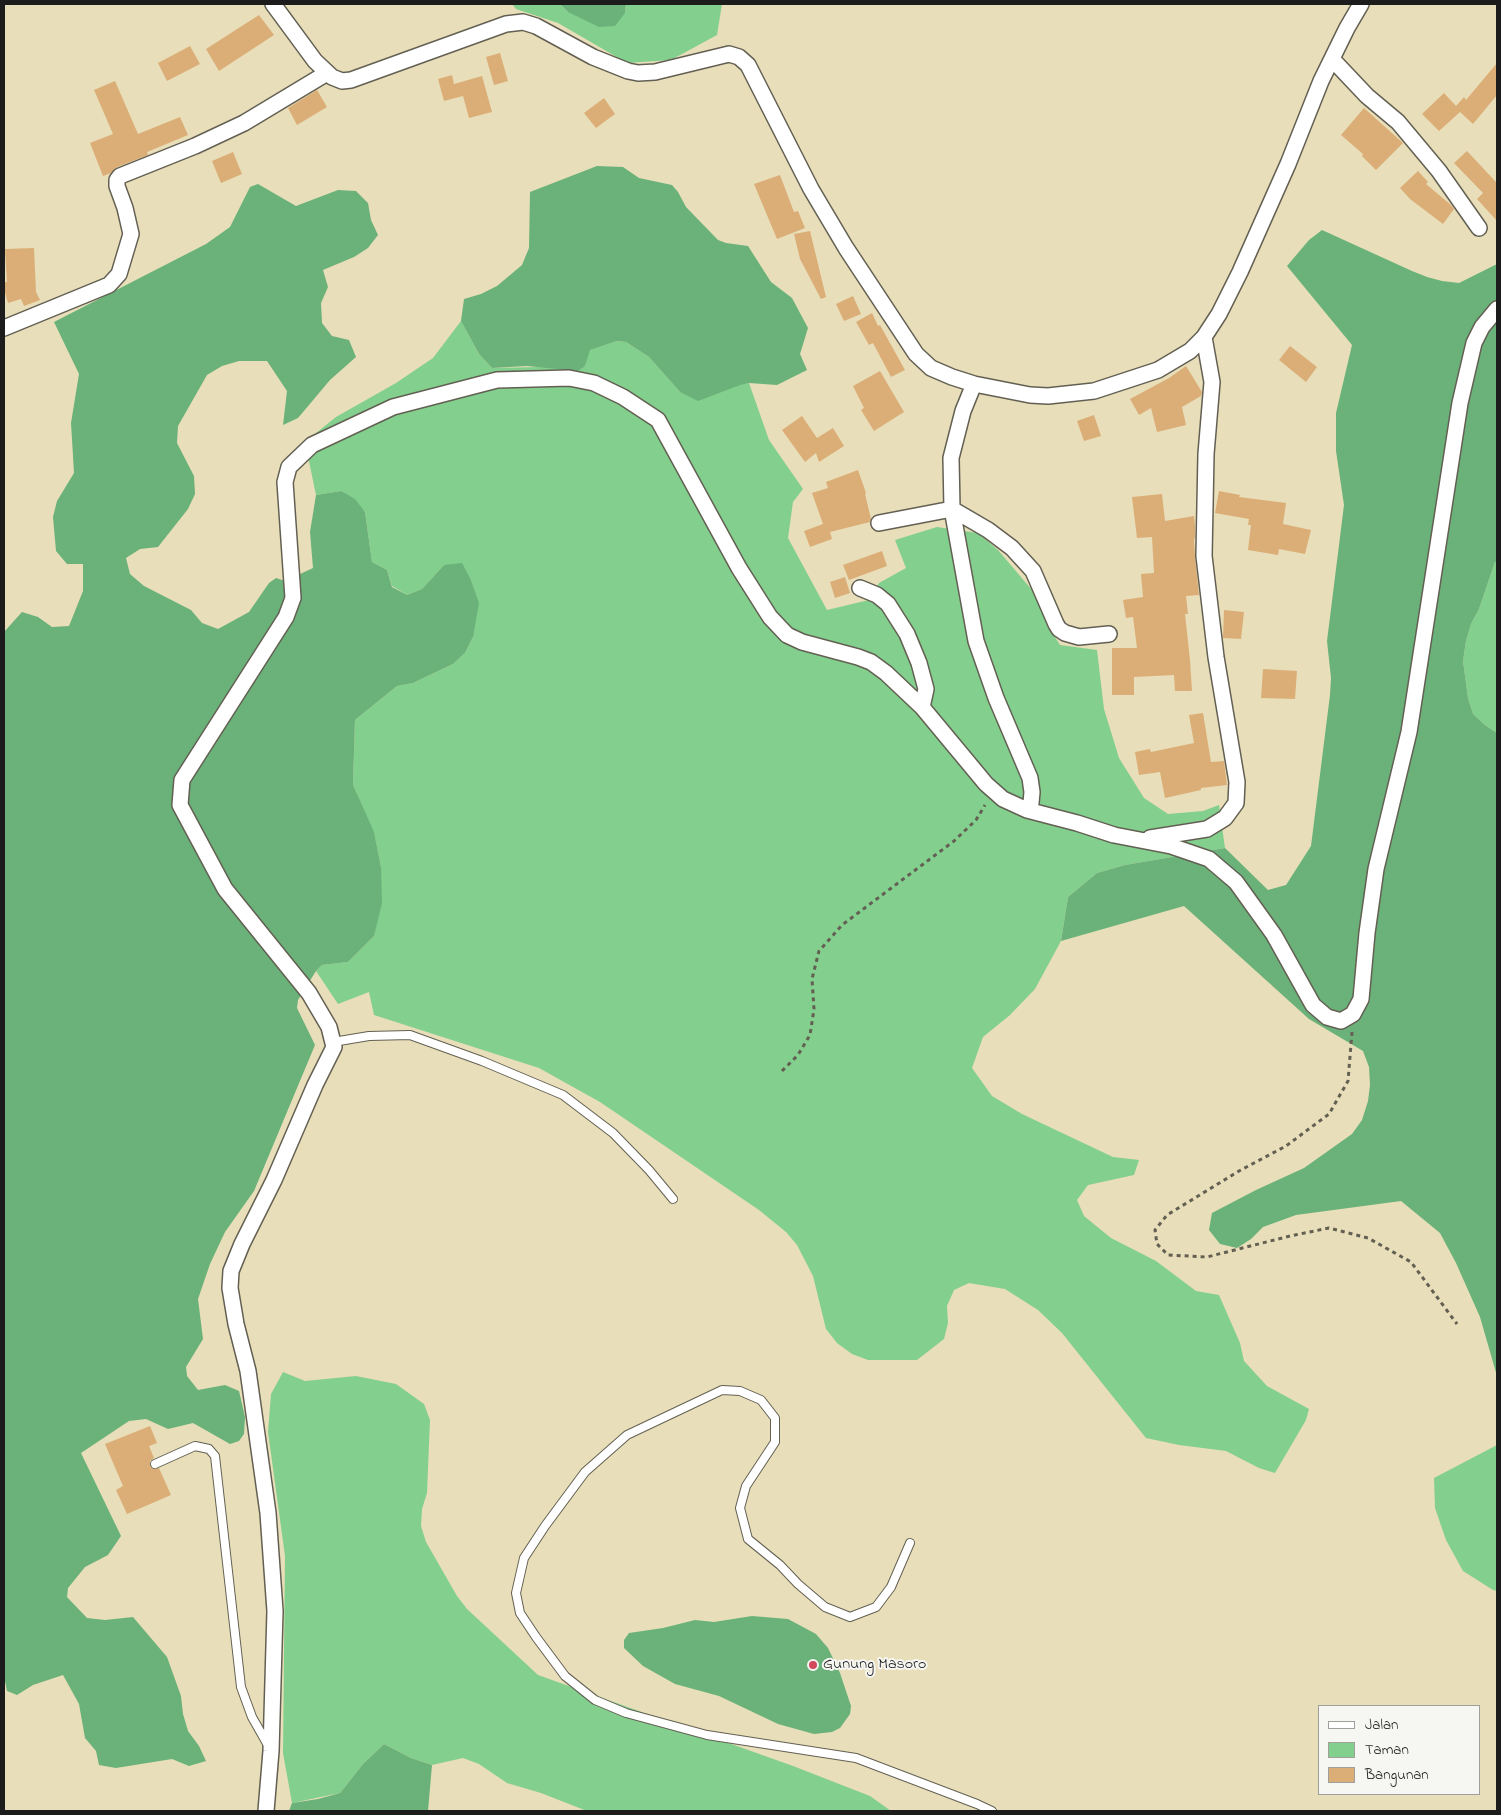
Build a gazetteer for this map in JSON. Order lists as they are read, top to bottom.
{
  "places": ["Gunung Masoro"],
  "legend": ["Jalan", "Taman", "Bangunan"]
}
